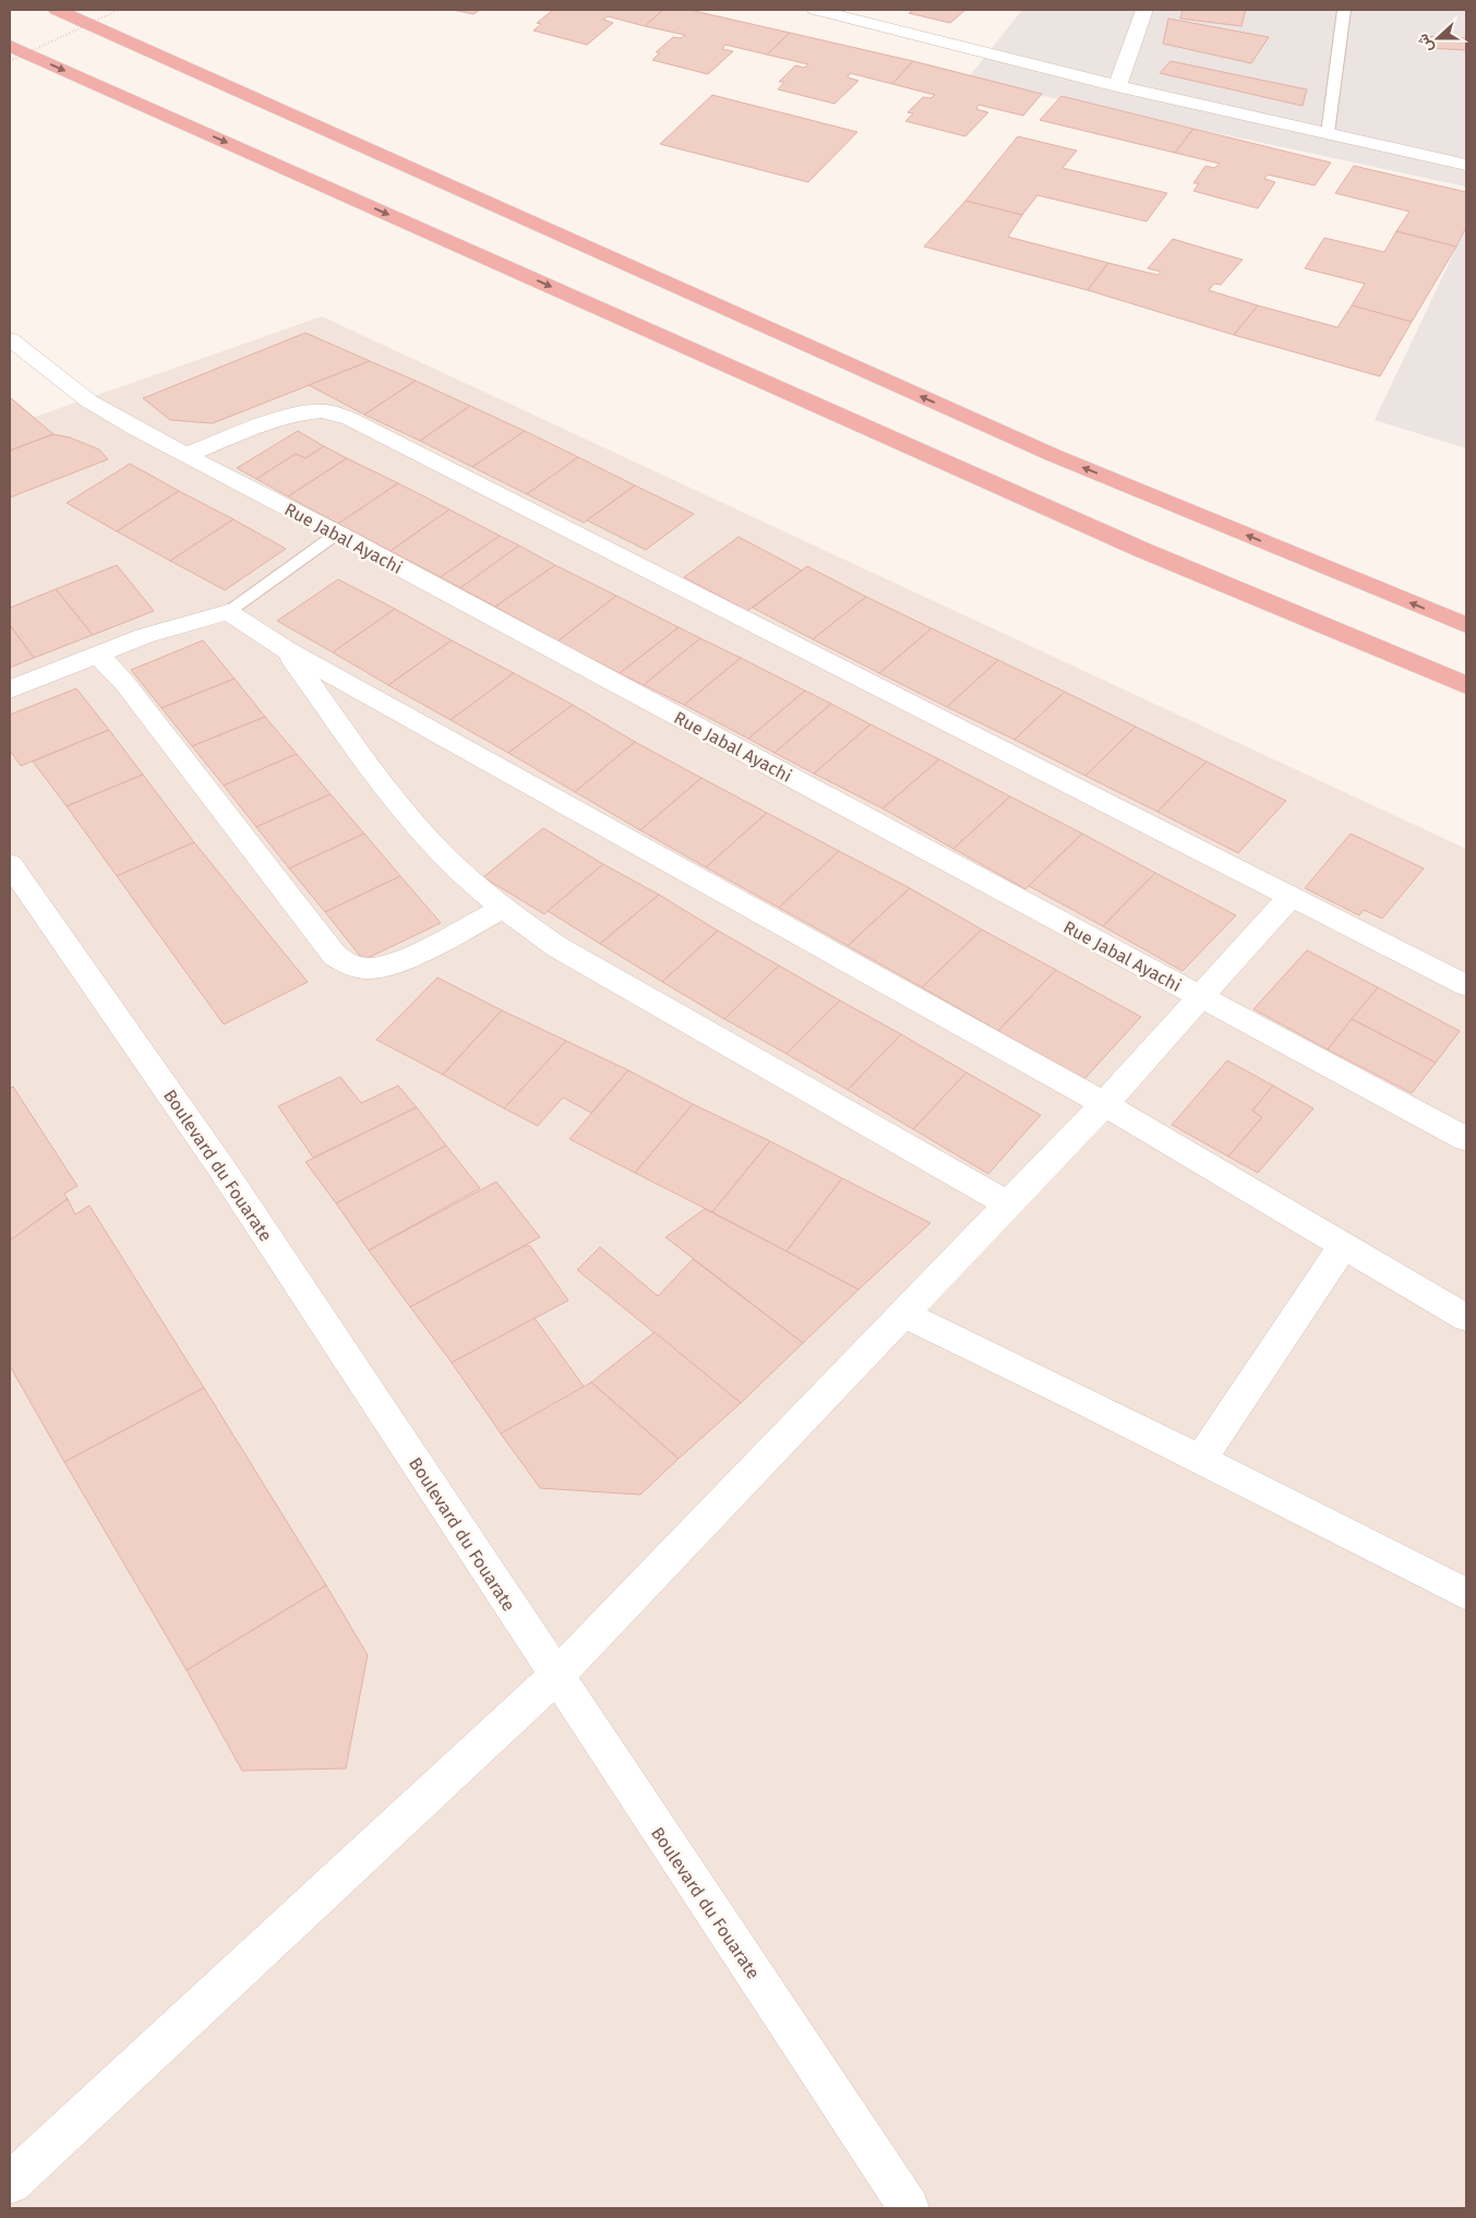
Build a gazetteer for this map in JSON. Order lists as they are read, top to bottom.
{
  "streets": {
    "street": ["Rue Jabal Ayachi", "Boulevard du Fouarate"]
  },
  "north": "left"
}
